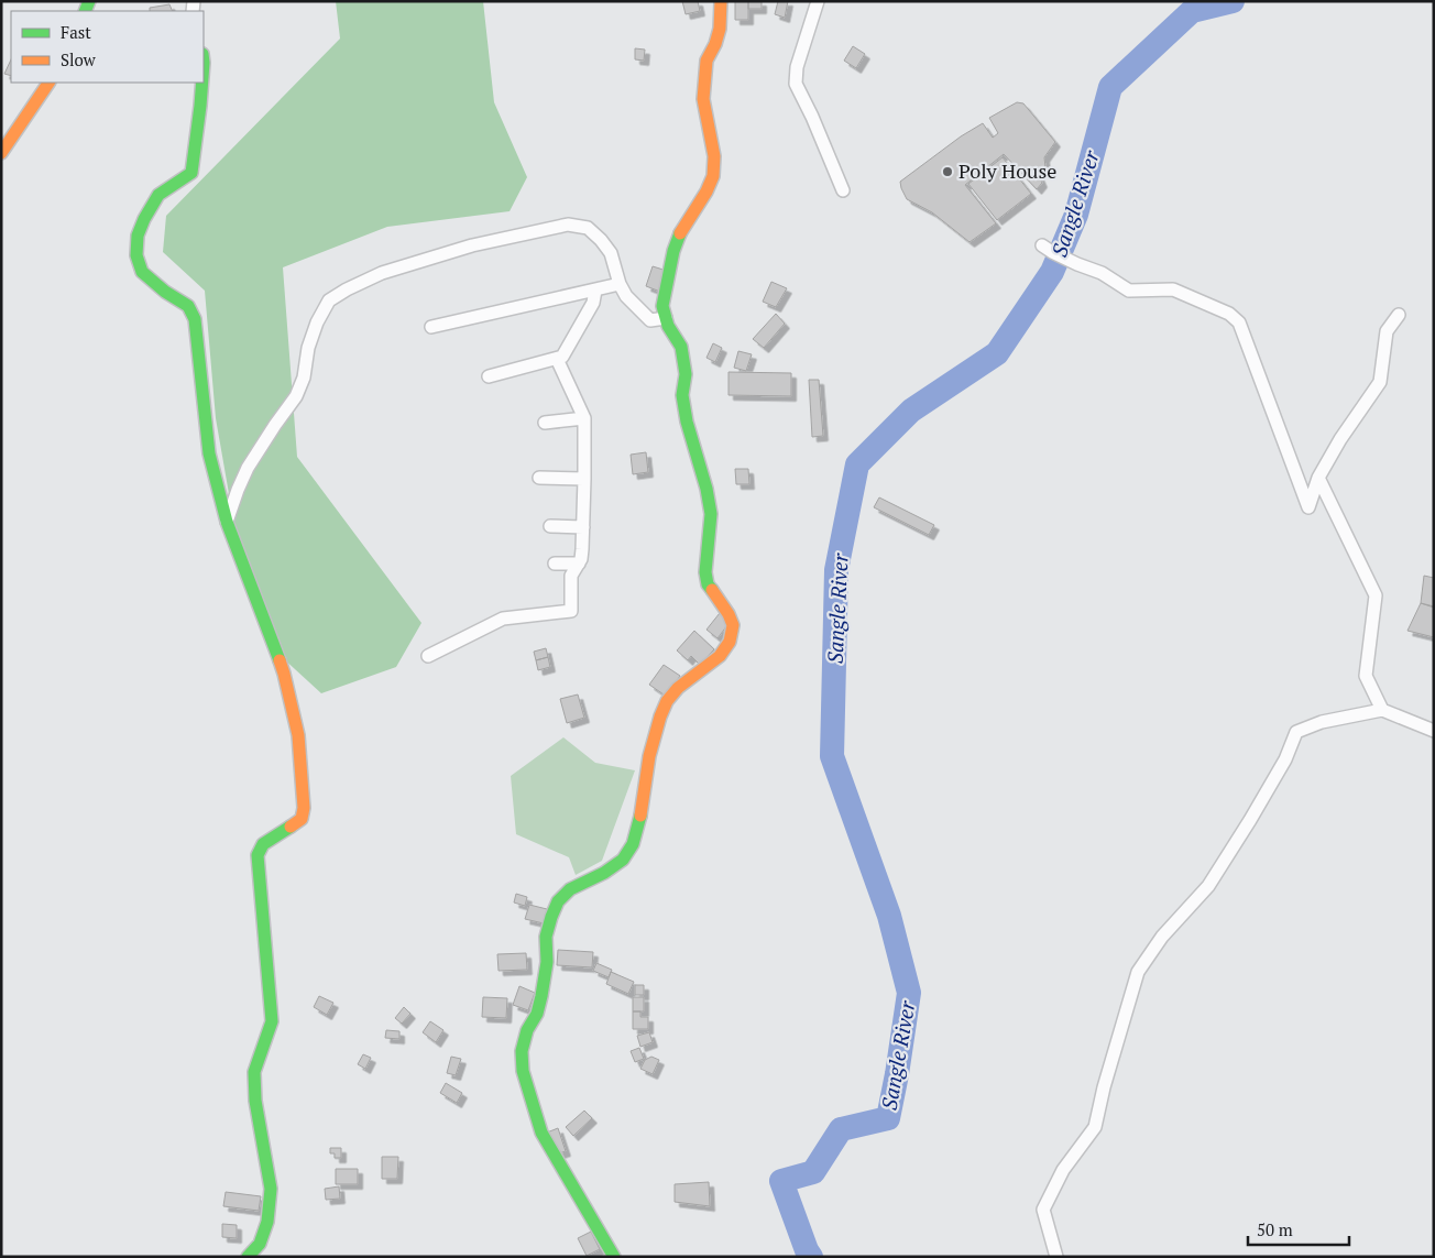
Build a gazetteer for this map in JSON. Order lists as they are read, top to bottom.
{
  "water": ["Sangle River"],
  "places": ["Poly House"],
  "legend": ["Fast", "Slow"],
  "scale_bar": "50 m"
}
